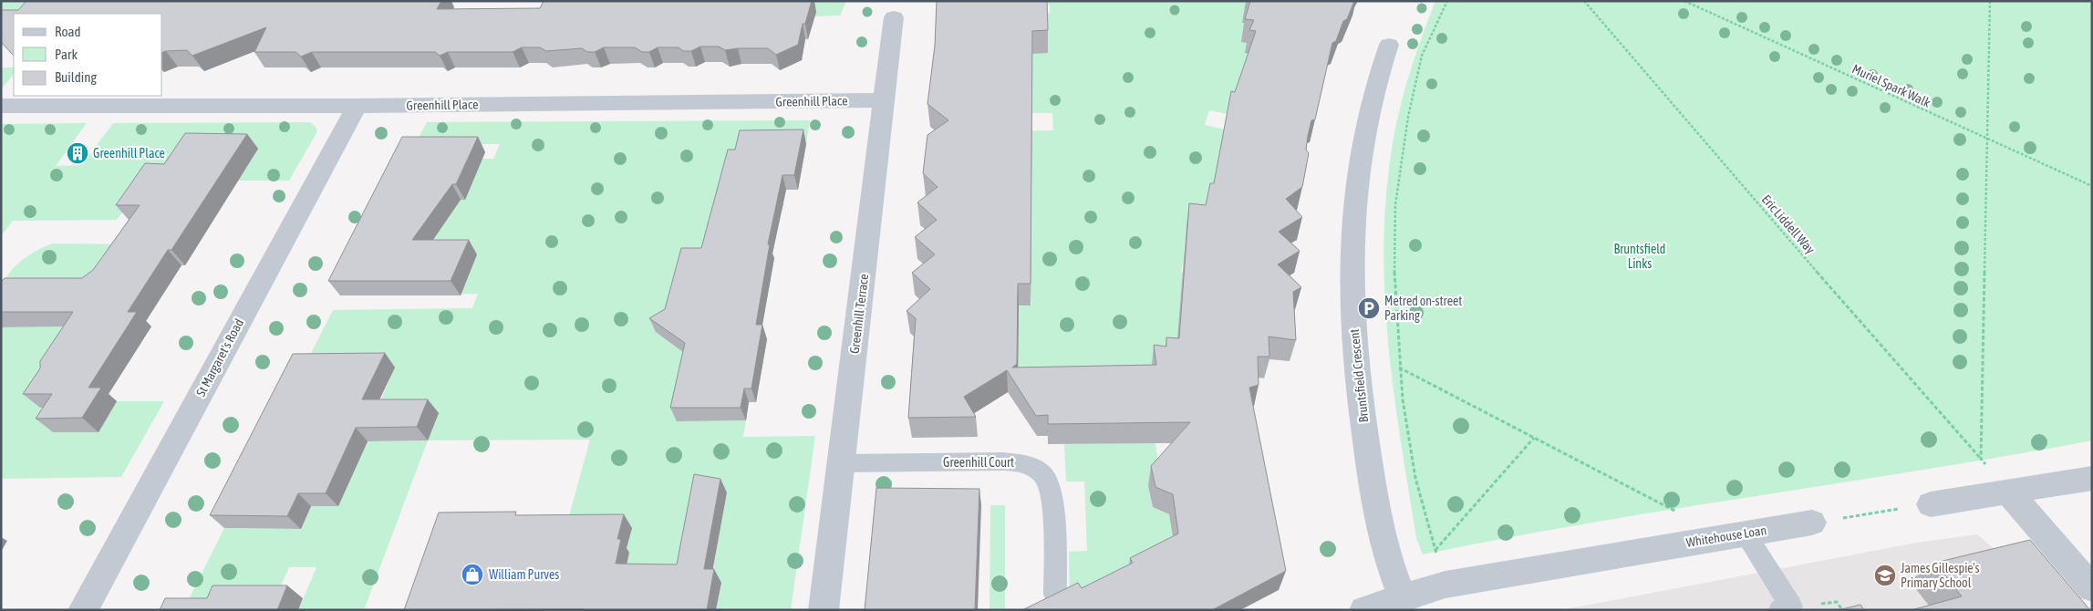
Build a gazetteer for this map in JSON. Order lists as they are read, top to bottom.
{
  "streets": {
    "street": [
      "Greenhill Place",
      "Greenhill Terrace",
      "St Margaret's Road",
      "Bruntsfield Crescent",
      "Whitehouse Loan"
    ],
    "lane": ["Greenhill Court"],
    "path": ["Muriel Spark Walk", "Eric Liddell Way"]
  },
  "crossings": [
    ["Greenhill Place", "Greenhill Terrace"],
    ["Greenhill Place", "St Margaret's Road"],
    ["Greenhill Terrace", "Greenhill Court"],
    ["Bruntsfield Crescent", "Whitehouse Loan"]
  ],
  "parks": ["Bruntsfield Links"],
  "places": {
    "building": ["Greenhill Place"],
    "parking": ["Metred on-street Parking"],
    "shop": ["William Purves"],
    "school or university": ["James Gillespie's Primary School"]
  },
  "legend": ["Road", "Park", "Building"]
}
